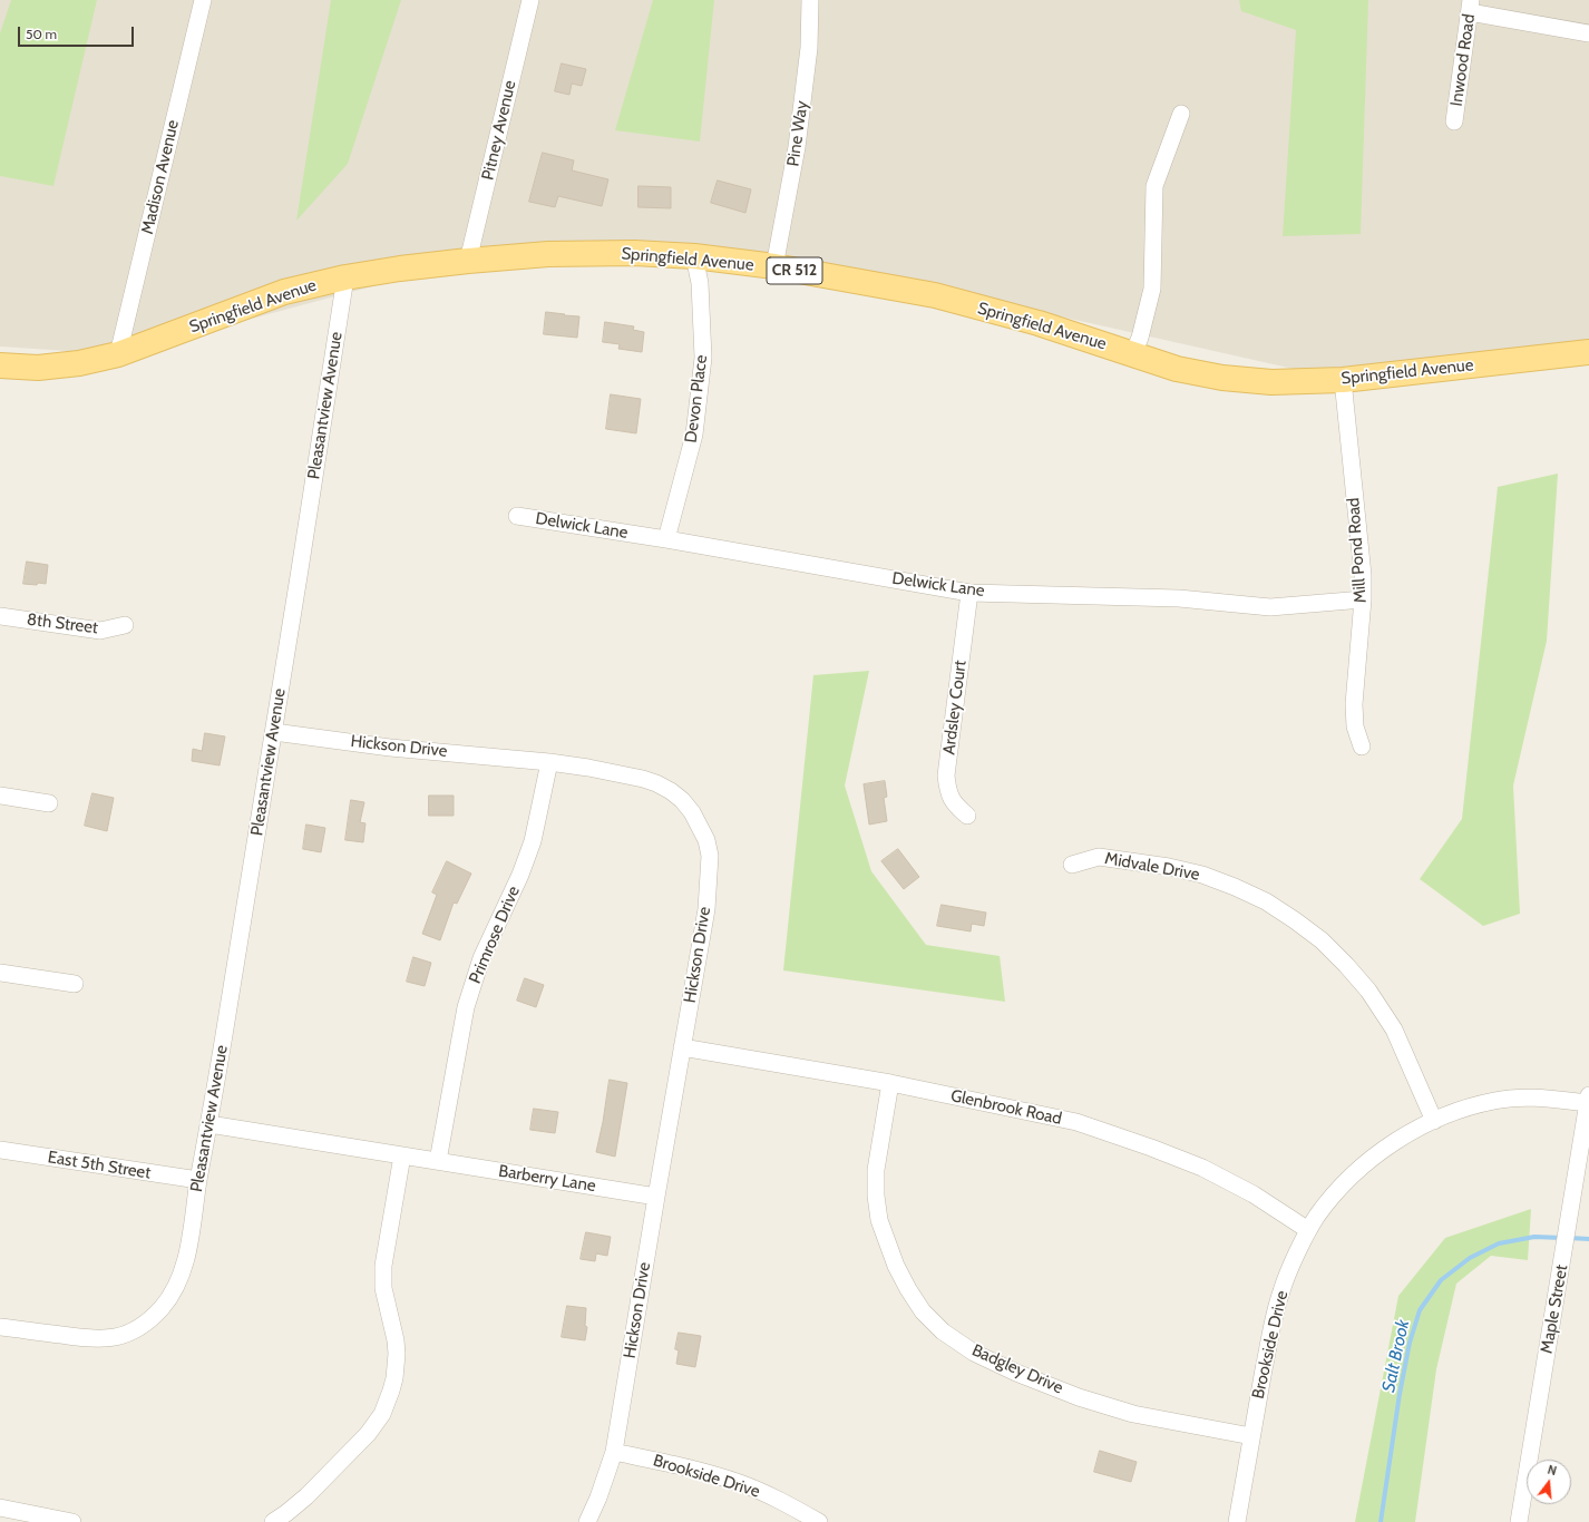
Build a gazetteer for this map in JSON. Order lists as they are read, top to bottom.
{
  "streets": {
    "main road": ["Springfield Avenue", "CR 512"],
    "street": [
      "Inwood Road",
      "Pitney Avenue",
      "Pine Way",
      "Madison Avenue",
      "Devon Place",
      "Pleasantview Avenue",
      "Delwick Lane",
      "Mill Pond Road",
      "8th Street",
      "Ardsley Court",
      "Hickson Drive",
      "Midvale Drive",
      "Primrose Drive",
      "Glenbrook Road",
      "East 5th Street",
      "Barberry Lane",
      "Maple Street",
      "Brookside Drive",
      "Badgley Drive"
    ]
  },
  "crossings": [
    ["Pitney Avenue", "Springfield Avenue"],
    ["Pine Way", "Springfield Avenue"],
    ["Madison Avenue", "Springfield Avenue"],
    ["Springfield Avenue", "Devon Place"],
    ["Springfield Avenue", "Pleasantview Avenue"],
    ["Springfield Avenue", "Mill Pond Road"],
    ["Devon Place", "Delwick Lane"],
    ["Pleasantview Avenue", "Hickson Drive"],
    ["Pleasantview Avenue", "East 5th Street"],
    ["Delwick Lane", "Mill Pond Road"],
    ["Delwick Lane", "Ardsley Court"],
    ["Hickson Drive", "Primrose Drive"],
    ["Hickson Drive", "Glenbrook Road"],
    ["Hickson Drive", "Barberry Lane"],
    ["Hickson Drive", "Brookside Drive"],
    ["Midvale Drive", "Brookside Drive"],
    ["Primrose Drive", "Barberry Lane"],
    ["Glenbrook Road", "Brookside Drive"],
    ["Glenbrook Road", "Badgley Drive"],
    ["Maple Street", "Brookside Drive"],
    ["Brookside Drive", "Badgley Drive"]
  ],
  "water": ["Salt Brook"],
  "scale_bar": "50 m",
  "north": "top"
}
